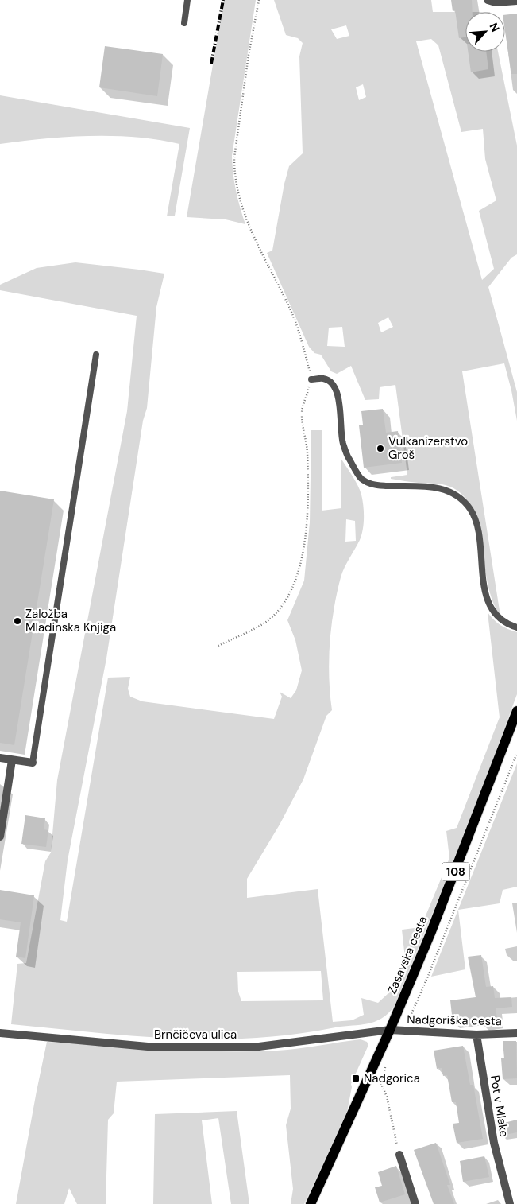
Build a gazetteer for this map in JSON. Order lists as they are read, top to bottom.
{
  "streets": {
    "main road": ["108", "Zasavska cesta"],
    "street": ["Nadgoriška cesta", "Brnčičeva ulica", "Pot v Mlake"]
  },
  "crossings": [
    ["Zasavska cesta", "Nadgoriška cesta"],
    ["Zasavska cesta", "Brnčičeva ulica"],
    ["Nadgoriška cesta", "Brnčičeva ulica"],
    ["Nadgoriška cesta", "Pot v Mlake"]
  ],
  "places": {
    "other": ["Vulkanizerstvo Groš", "Založba Mladinska Knjiga"],
    "transit": ["Nadgorica"]
  },
  "north": "top right"
}
